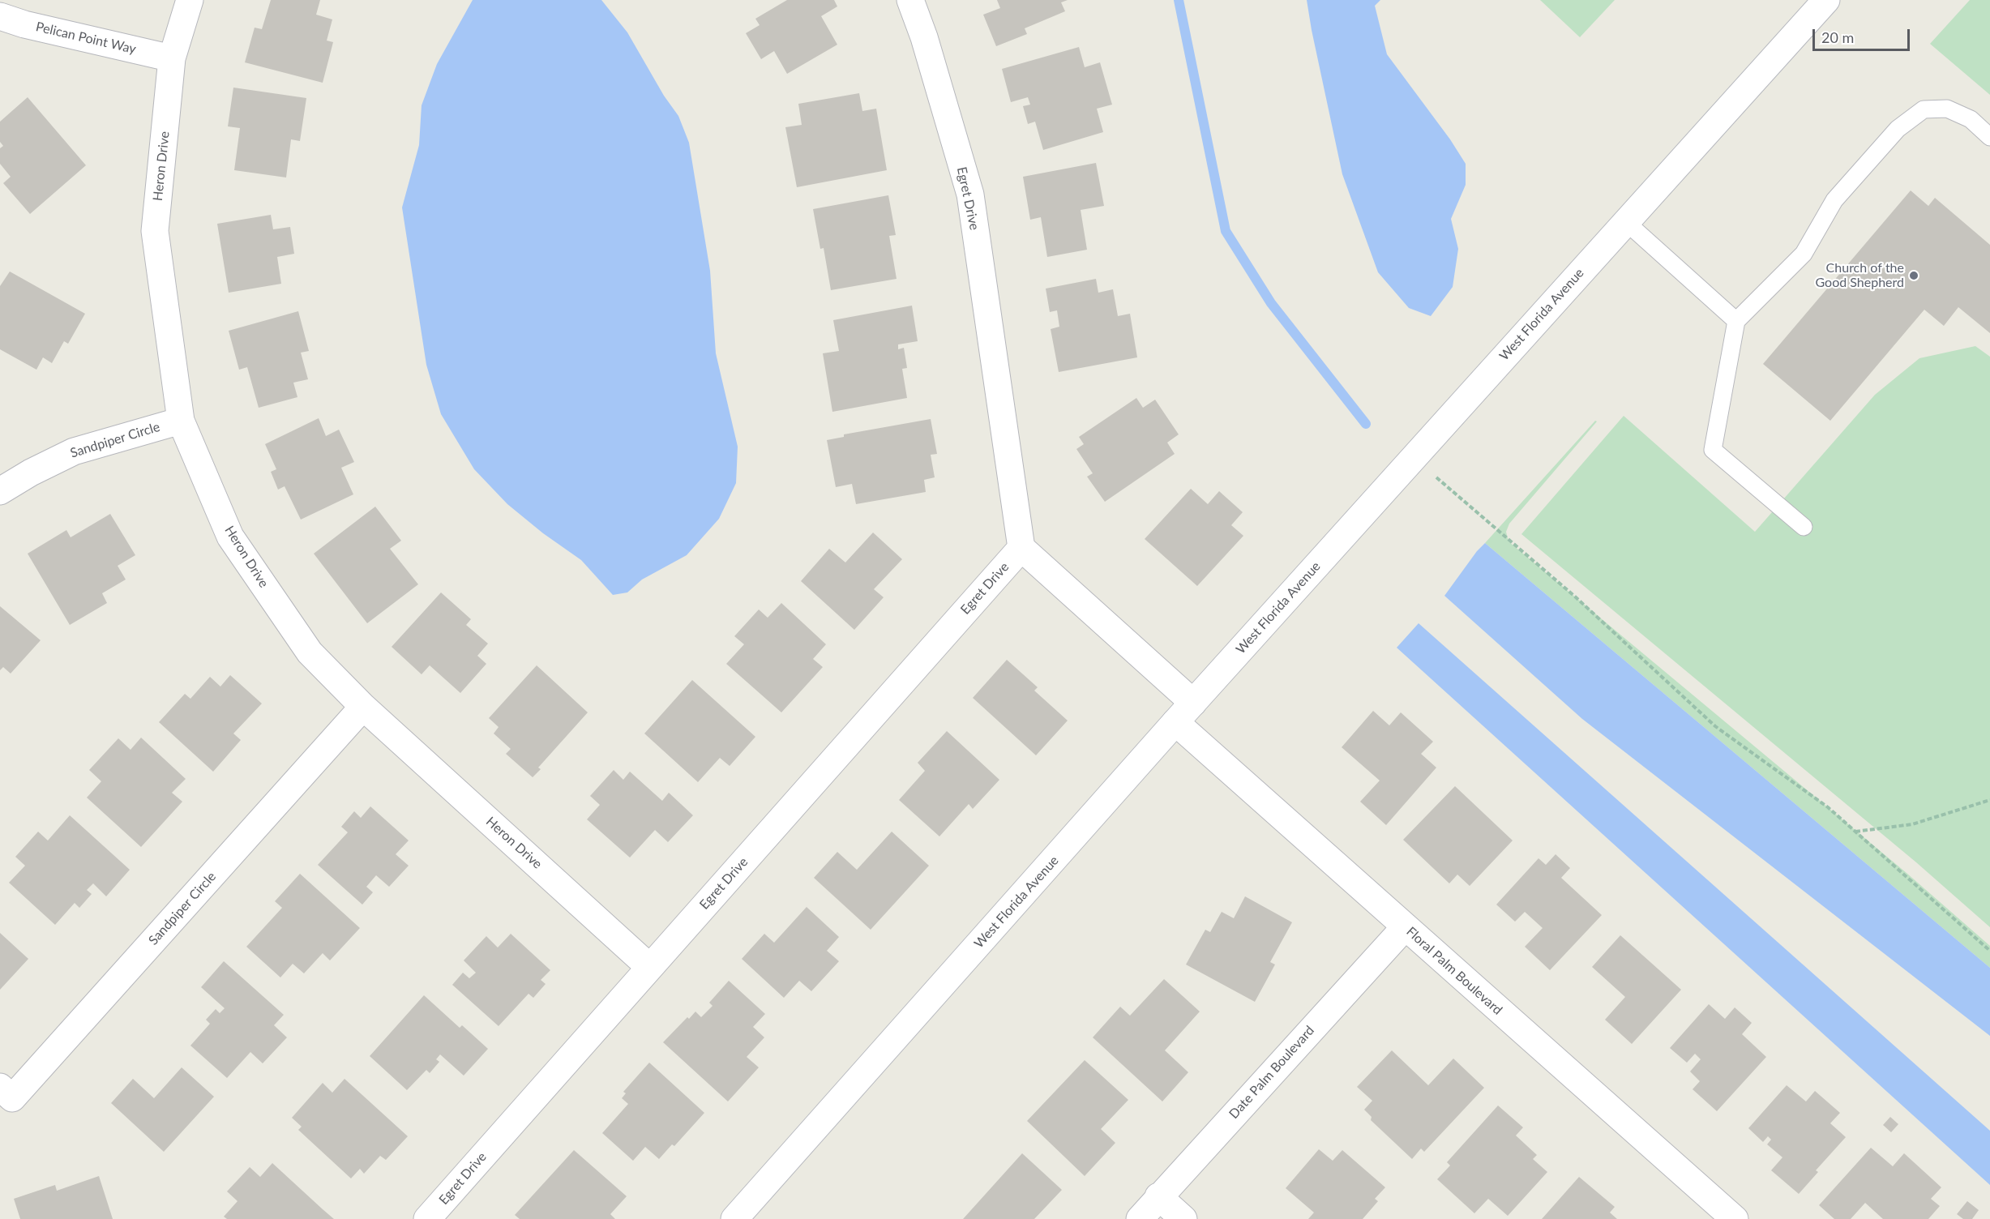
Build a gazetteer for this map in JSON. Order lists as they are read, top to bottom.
{
  "streets": {
    "street": [
      "Pelican Point Way",
      "Heron Drive",
      "Egret Drive",
      "West Florida Avenue",
      "Sandpiper Circle",
      "Floral Palm Boulevard",
      "Date Palm Boulevard"
    ]
  },
  "crossings": [
    ["Pelican Point Way", "Heron Drive"],
    ["Heron Drive", "Egret Drive"],
    ["Heron Drive", "Sandpiper Circle"],
    ["West Florida Avenue", "Floral Palm Boulevard"],
    ["Floral Palm Boulevard", "Date Palm Boulevard"]
  ],
  "places": ["Church of the Good Shepherd"],
  "scale_bar": "20 m"
}
